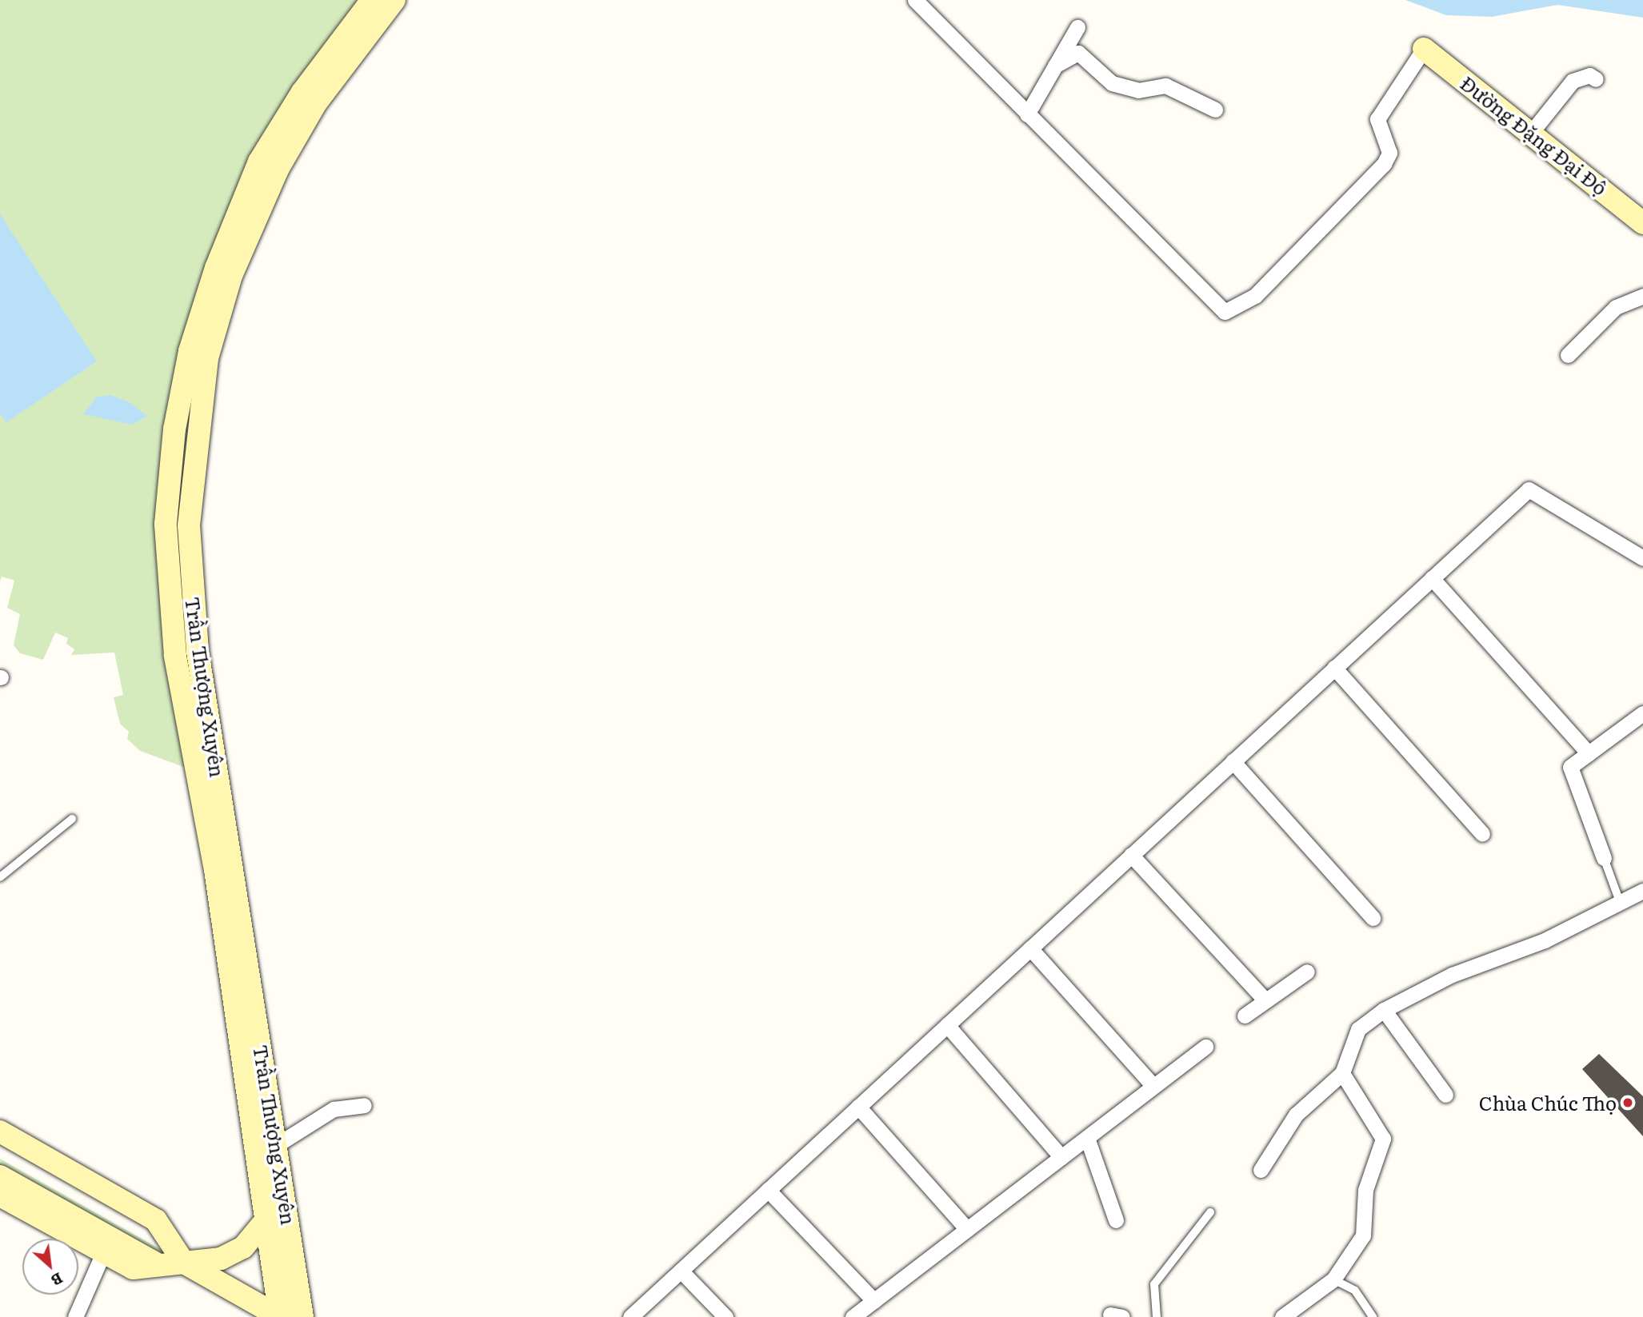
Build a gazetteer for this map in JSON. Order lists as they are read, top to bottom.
{
  "streets": {
    "main road": ["Đường Đặng Đại Độ", "Trần Thượng Xuyên"]
  },
  "places": ["Chùa Chúc Thọ"],
  "north": "bottom right"
}
